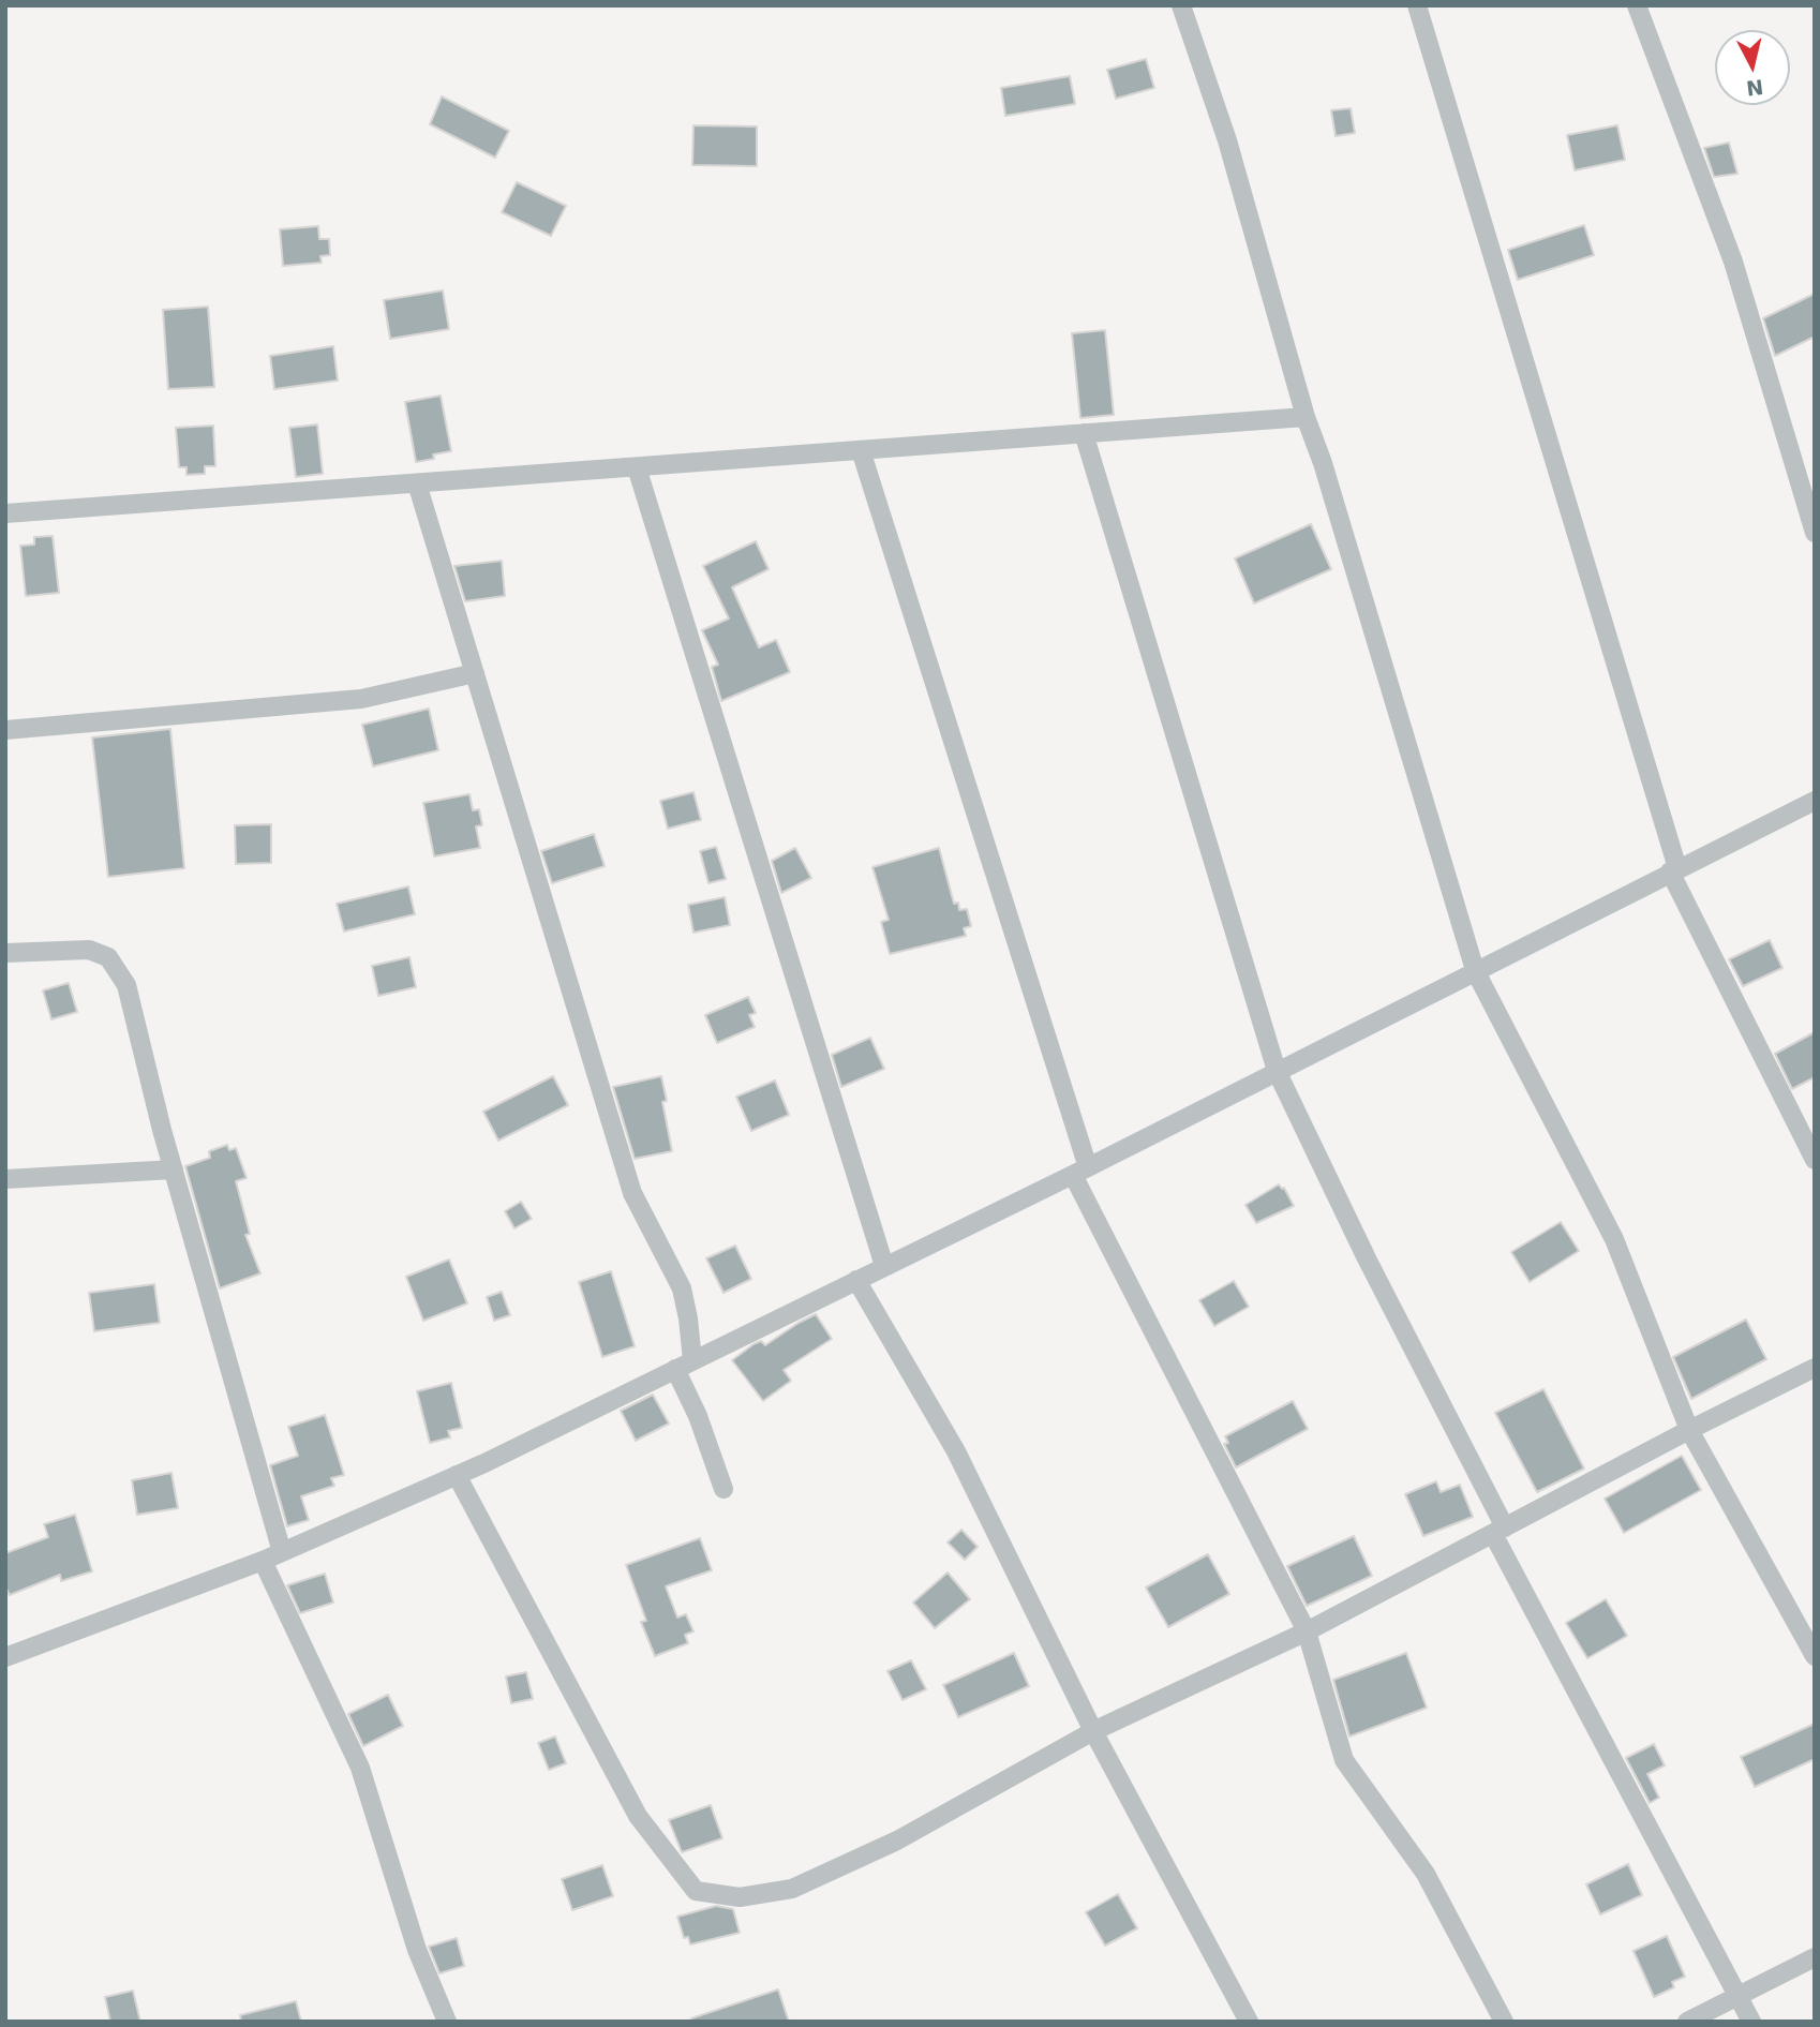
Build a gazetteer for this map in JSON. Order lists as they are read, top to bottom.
{
  "north": "bottom"
}
